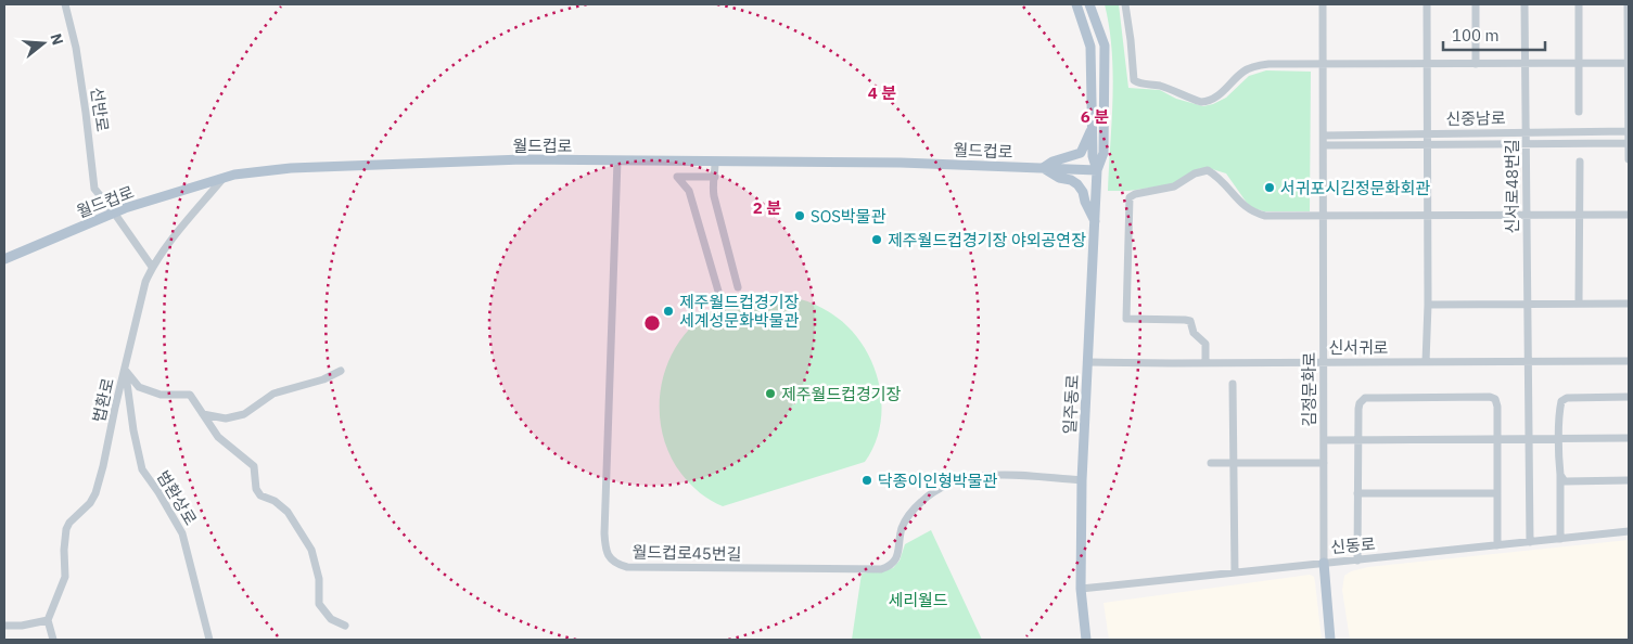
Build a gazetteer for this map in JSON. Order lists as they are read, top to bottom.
{
  "streets": {
    "main road": ["월드컵로", "일주동로"],
    "street": [
      "선반로",
      "신중남로",
      "신서로48번길",
      "신서귀로",
      "김정문화로",
      "법환로",
      "범환상로",
      "신동로",
      "월드컵로45번길"
    ]
  },
  "crossings": [
    ["선반로", "월드컵로"],
    ["선반로", "법환로"],
    ["신중남로", "신서로48번길"],
    ["신중남로", "김정문화로"],
    ["월드컵로", "법환로"],
    ["월드컵로", "일주동로"],
    ["월드컵로", "월드컵로45번길"],
    ["신서로48번길", "신서귀로"],
    ["신서로48번길", "신동로"],
    ["신서귀로", "김정문화로"],
    ["신서귀로", "일주동로"],
    ["김정문화로", "신동로"],
    ["법환로", "범환상로"],
    ["일주동로", "신동로"],
    ["일주동로", "월드컵로45번길"]
  ],
  "parks": ["세리월드"],
  "places": [
    "서귀포시김정문화회관",
    "SOS박물관",
    "제주월드컵경기장 야외공연장",
    "제주월드컵경기장 세계성문화박물관",
    "제주월드컵경기장",
    "닥종이인형박물관"
  ],
  "scale_bar": "100 m",
  "north": "right",
  "rings": ["4 분", "6 분", "2 분"]
}
